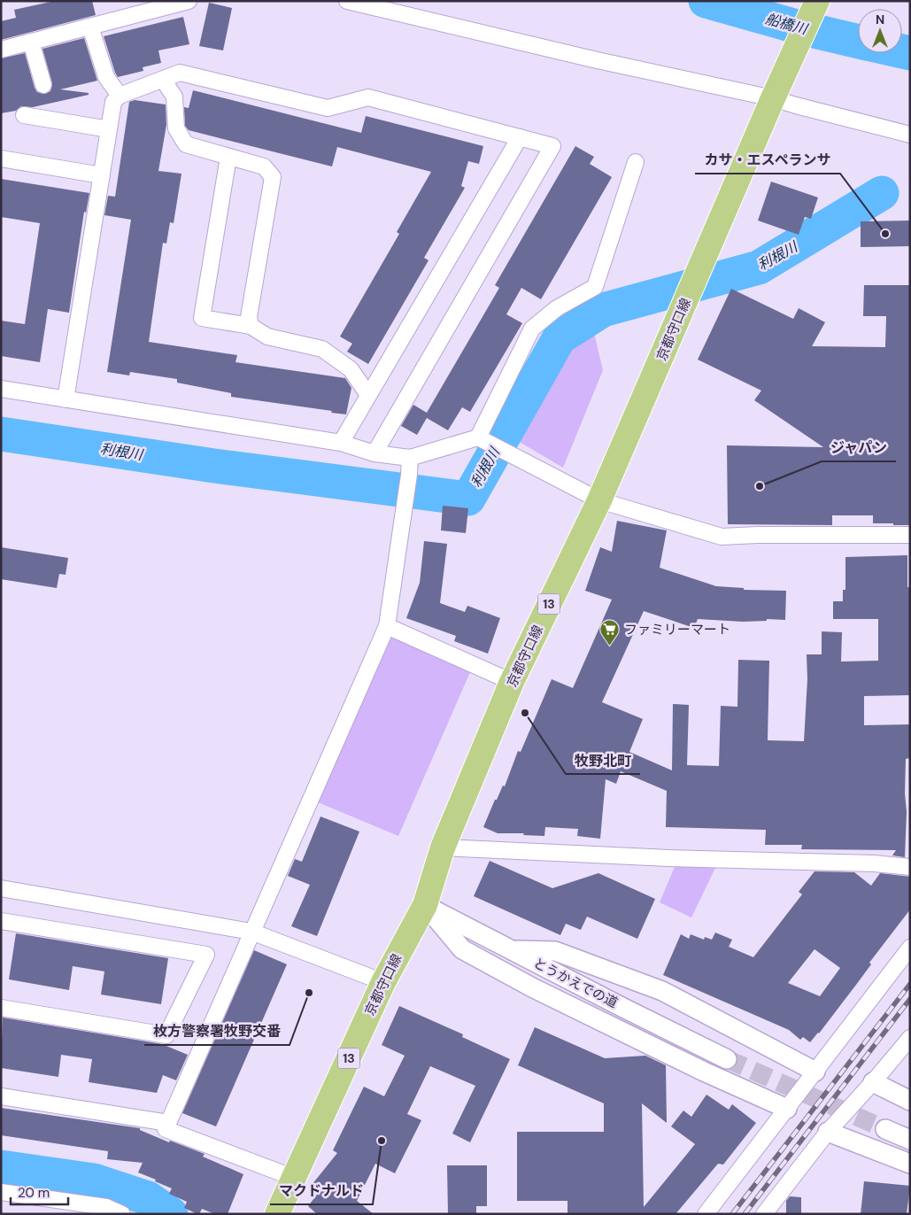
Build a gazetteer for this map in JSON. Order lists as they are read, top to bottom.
{
  "streets": {
    "main road": ["京都守口線", "13"],
    "street": ["とうかえでの道"]
  },
  "crossings": [
    ["京都守口線", "とうかえでの道"]
  ],
  "water": ["船橋川", "利根川"],
  "places": {
    "other": [
      "カサ・エスペランサ",
      "ジャパン",
      "牧野北町",
      "枚方警察署牧野交番",
      "マクドナルド"
    ],
    "supermarket": ["ファミリーマート"]
  },
  "scale_bar": "20 m",
  "north": "top"
}
